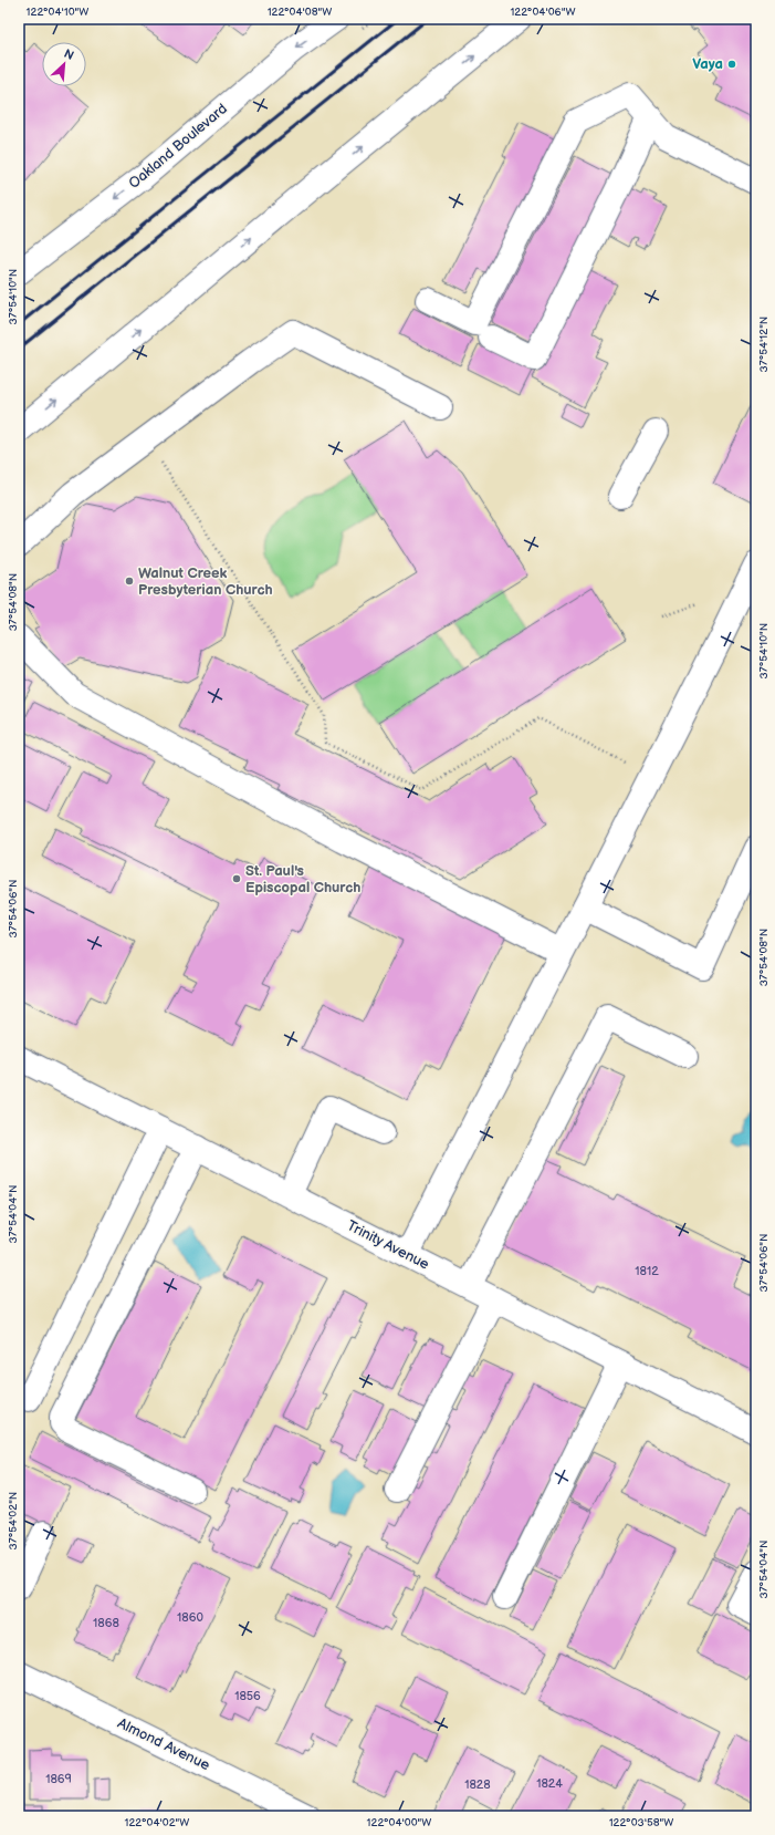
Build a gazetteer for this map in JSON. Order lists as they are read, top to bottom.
{
  "streets": {
    "main road": ["Oakland Boulevard", "Trinity Avenue", "Almond Avenue"]
  },
  "places": ["Vaya", "Walnut Creek Presbyterian Church", "St. Paul's Episcopal Church"],
  "house_numbers": [
    "1812",
    "1860",
    "1868",
    "1856",
    "1869",
    "1824",
    "1828"
  ],
  "north": "top right",
  "coordinates": [
    "122°04'10\"W",
    "122°04'08\"W",
    "122°04'06\"W",
    "37°54'10\"N",
    "37°54'12\"N",
    "37°54'08\"N",
    "37°54'06\"N",
    "37°54'04\"N",
    "37°54'02\"N",
    "122°04'02\"W",
    "122°04'00\"W",
    "122°03'58\"W"
  ]
}
